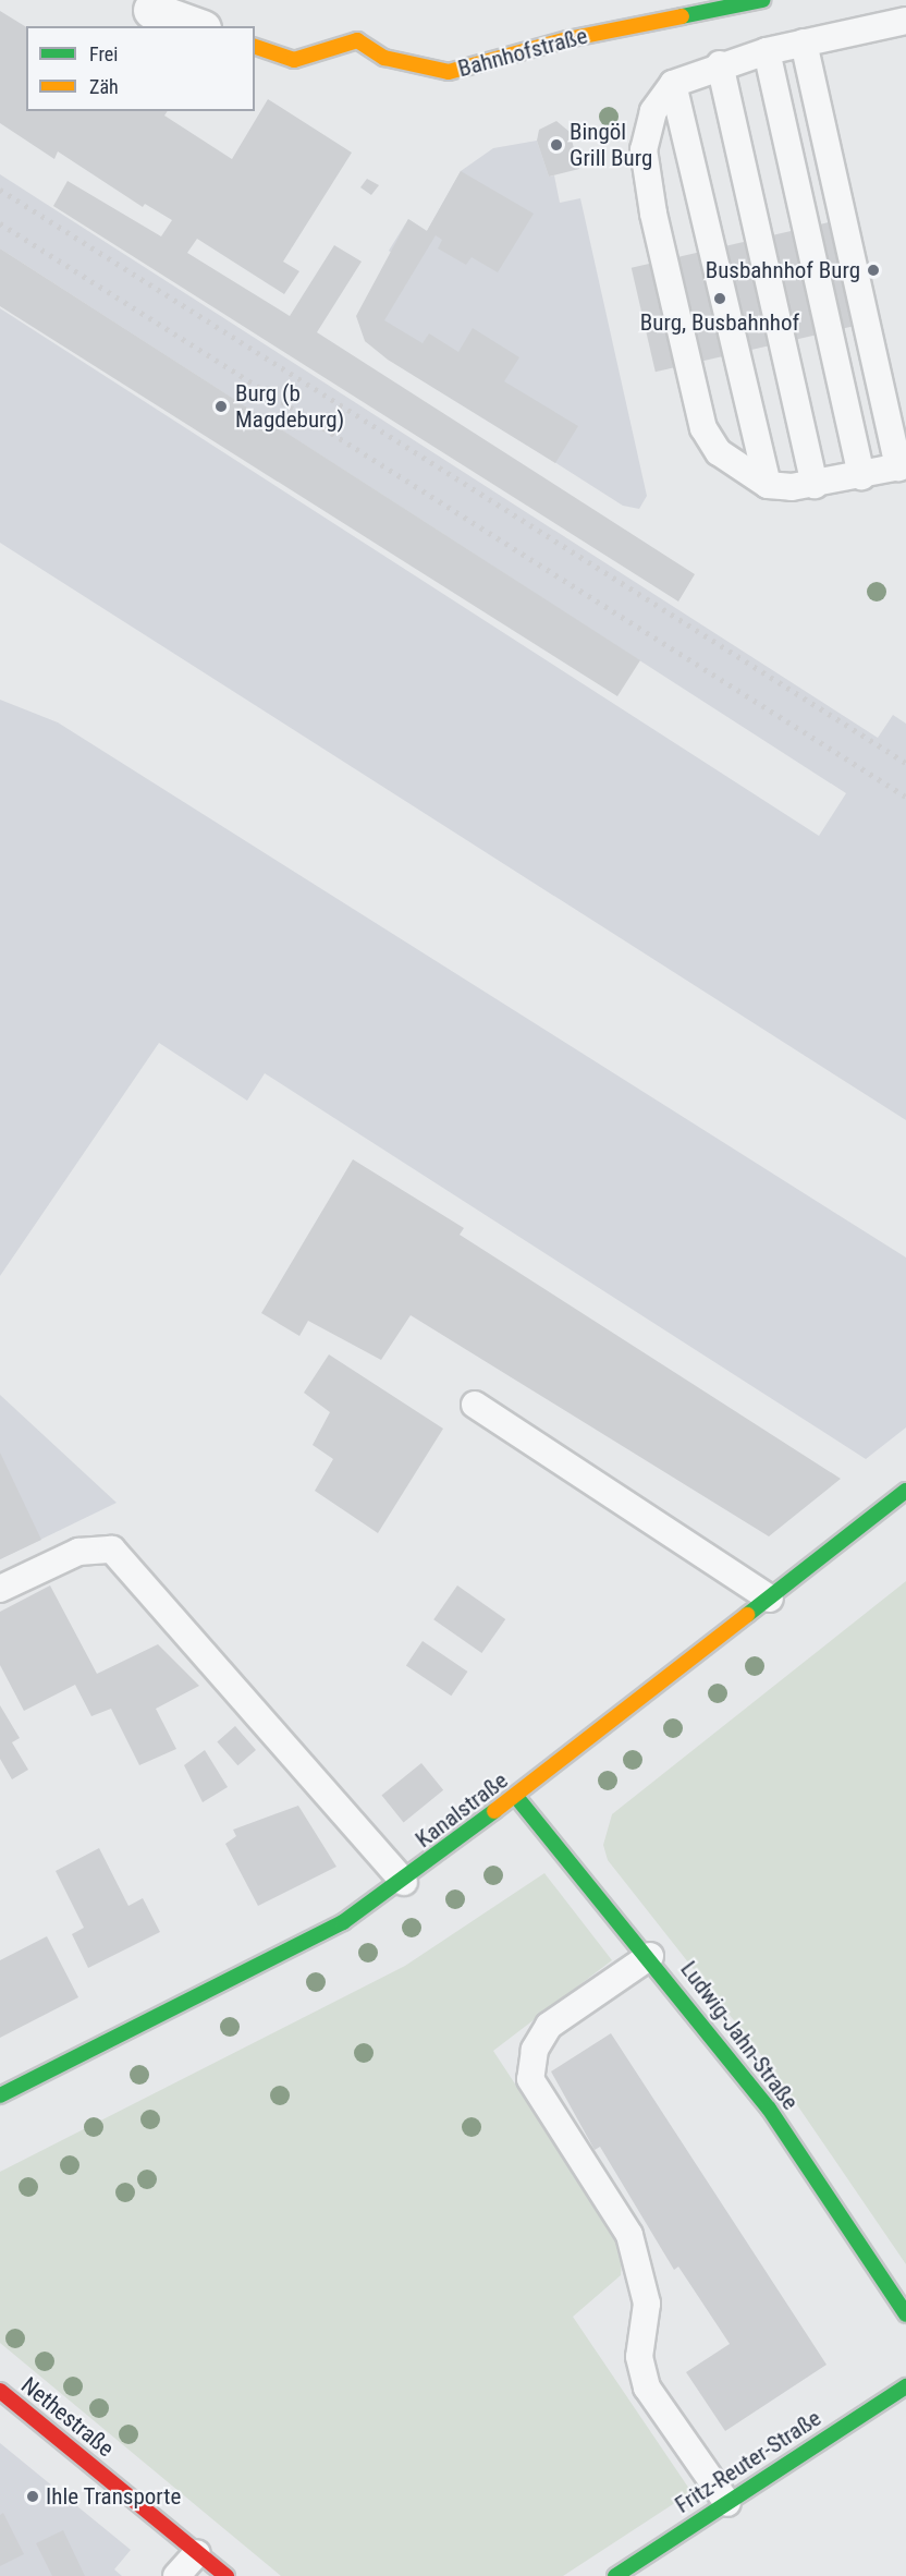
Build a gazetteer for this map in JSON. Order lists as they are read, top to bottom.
{
  "streets": {
    "street": [
      "Bahnhofstraße",
      "Kanalstraße",
      "Ludwig-Jahn-Straße",
      "Nethestraße",
      "Fritz-Reuter-Straße"
    ]
  },
  "crossings": [
    ["Kanalstraße", "Ludwig-Jahn-Straße"]
  ],
  "places": [
    "Bingöl Grill Burg",
    "Busbahnhof Burg",
    "Burg, Busbahnhof",
    "Burg (b Magdeburg)",
    "Ihle Transporte"
  ],
  "legend": ["Frei", "Zäh"]
}
